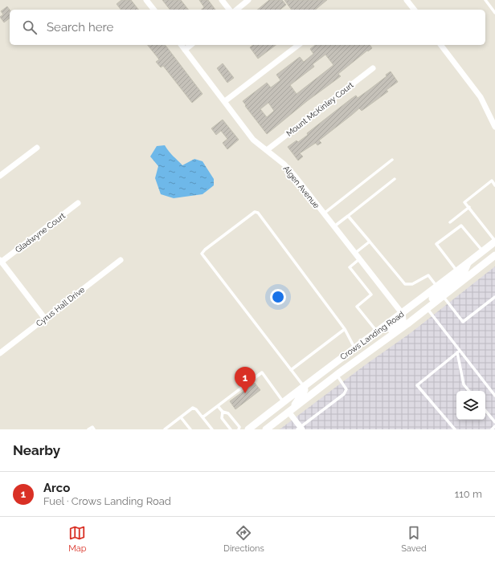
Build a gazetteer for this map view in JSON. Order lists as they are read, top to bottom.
{
  "streets": {
    "main road": ["Crows Landing Road"],
    "street": [
      "Mount McKinley Court",
      "Algen Avenue",
      "Gladwyne Court",
      "Cyrus Hall Drive"
    ]
  },
  "crossings": [
    ["Mount McKinley Court", "Algen Avenue"],
    ["Algen Avenue", "Crows Landing Road"]
  ],
  "page": {
    "search": "Search here",
    "pins": "1",
    "heading": "Nearby",
    "list": [
      {
        "mark": "1",
        "name": "Arco",
        "note": "Fuel · Crows Landing Road",
        "value": "110 m"
      }
    ],
    "nav": ["Map", "Directions", "Saved"]
  }
}
